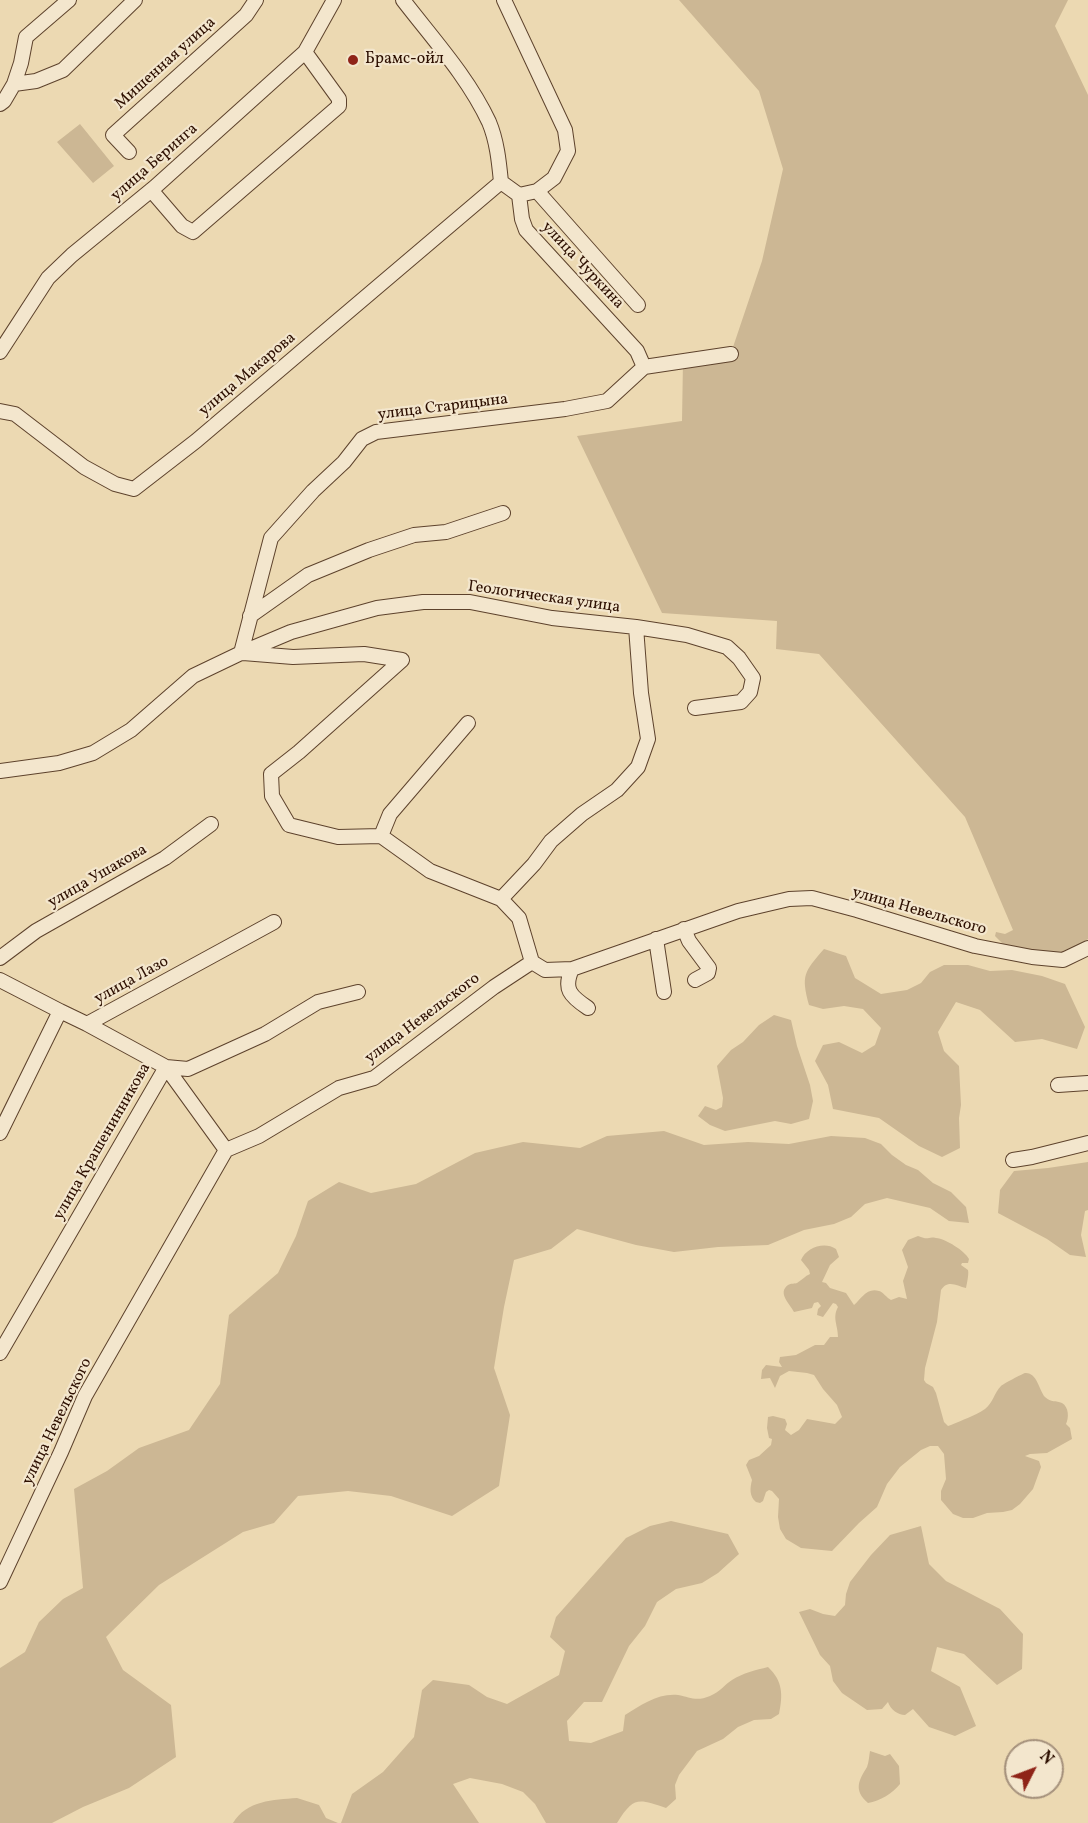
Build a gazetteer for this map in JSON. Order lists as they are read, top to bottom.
{
  "streets": {
    "street": [
      "Мишенная улица",
      "улица Беринга",
      "улица Чуркина",
      "улица Макарова",
      "улица Старицына",
      "Геологическая улица",
      "улица Ушакова",
      "улица Невельского",
      "улица Лазо",
      "улица Крашенинникова"
    ]
  },
  "crossings": [
    ["улица Чуркина", "улица Старицына"],
    ["улица Старицына", "Геологическая улица"]
  ],
  "places": ["Брамс-ойл"],
  "north": "top right"
}
